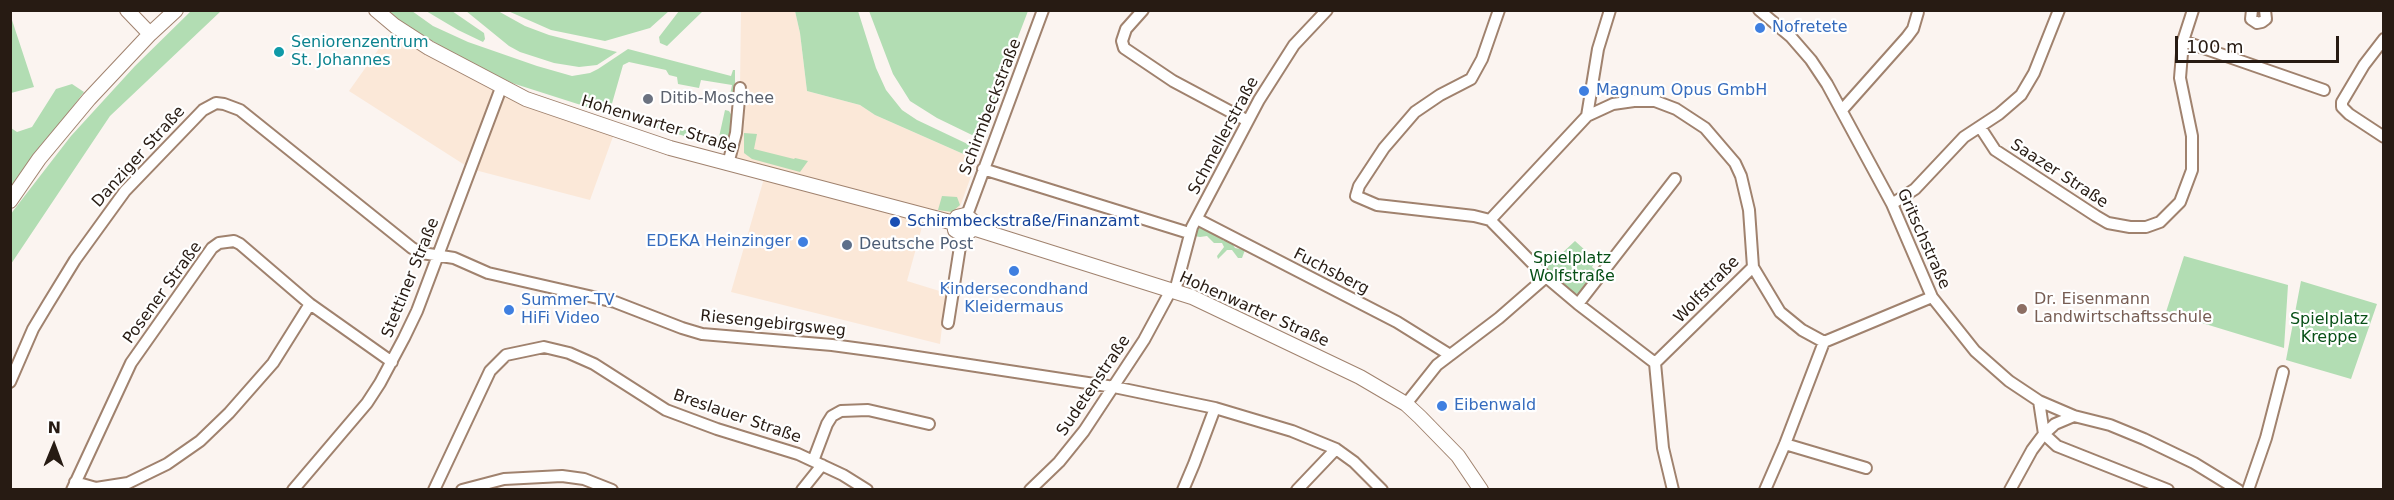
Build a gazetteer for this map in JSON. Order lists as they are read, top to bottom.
{
  "streets": {
    "street": [
      "Schirmbeckstraße",
      "Hohenwarter Straße",
      "Schmellerstraße",
      "Danziger Straße",
      "Saazer Straße",
      "Gritschstraße",
      "Fuchsberg",
      "Stettiner Straße",
      "Wolfstraße",
      "Posener Straße",
      "Riesengebirgsweg",
      "Sudetenstraße",
      "Breslauer Straße"
    ]
  },
  "crossings": [
    ["Hohenwarter Straße", "Schmellerstraße"],
    ["Hohenwarter Straße", "Stettiner Straße"],
    ["Hohenwarter Straße", "Sudetenstraße"],
    ["Schmellerstraße", "Fuchsberg"],
    ["Schmellerstraße", "Sudetenstraße"],
    ["Danziger Straße", "Stettiner Straße"],
    ["Danziger Straße", "Riesengebirgsweg"],
    ["Stettiner Straße", "Posener Straße"],
    ["Stettiner Straße", "Riesengebirgsweg"],
    ["Riesengebirgsweg", "Sudetenstraße"]
  ],
  "parks": ["Spielplatz Wolfstraße", "Spielplatz Kreppe"],
  "places": [
    "Nofretete",
    "Seniorenzentrum St. Johannes",
    "Magnum Opus GmbH",
    "Ditib-Moschee",
    "Schirmbeckstraße/Finanzamt",
    "EDEKA Heinzinger",
    "Deutsche Post",
    "Kindersecondhand Kleidermaus",
    "Dr. Eisenmann Landwirtschaftsschule",
    "Summer TV HiFi Video",
    "Eibenwald"
  ],
  "scale_bar": "100 m",
  "north": "top"
}
